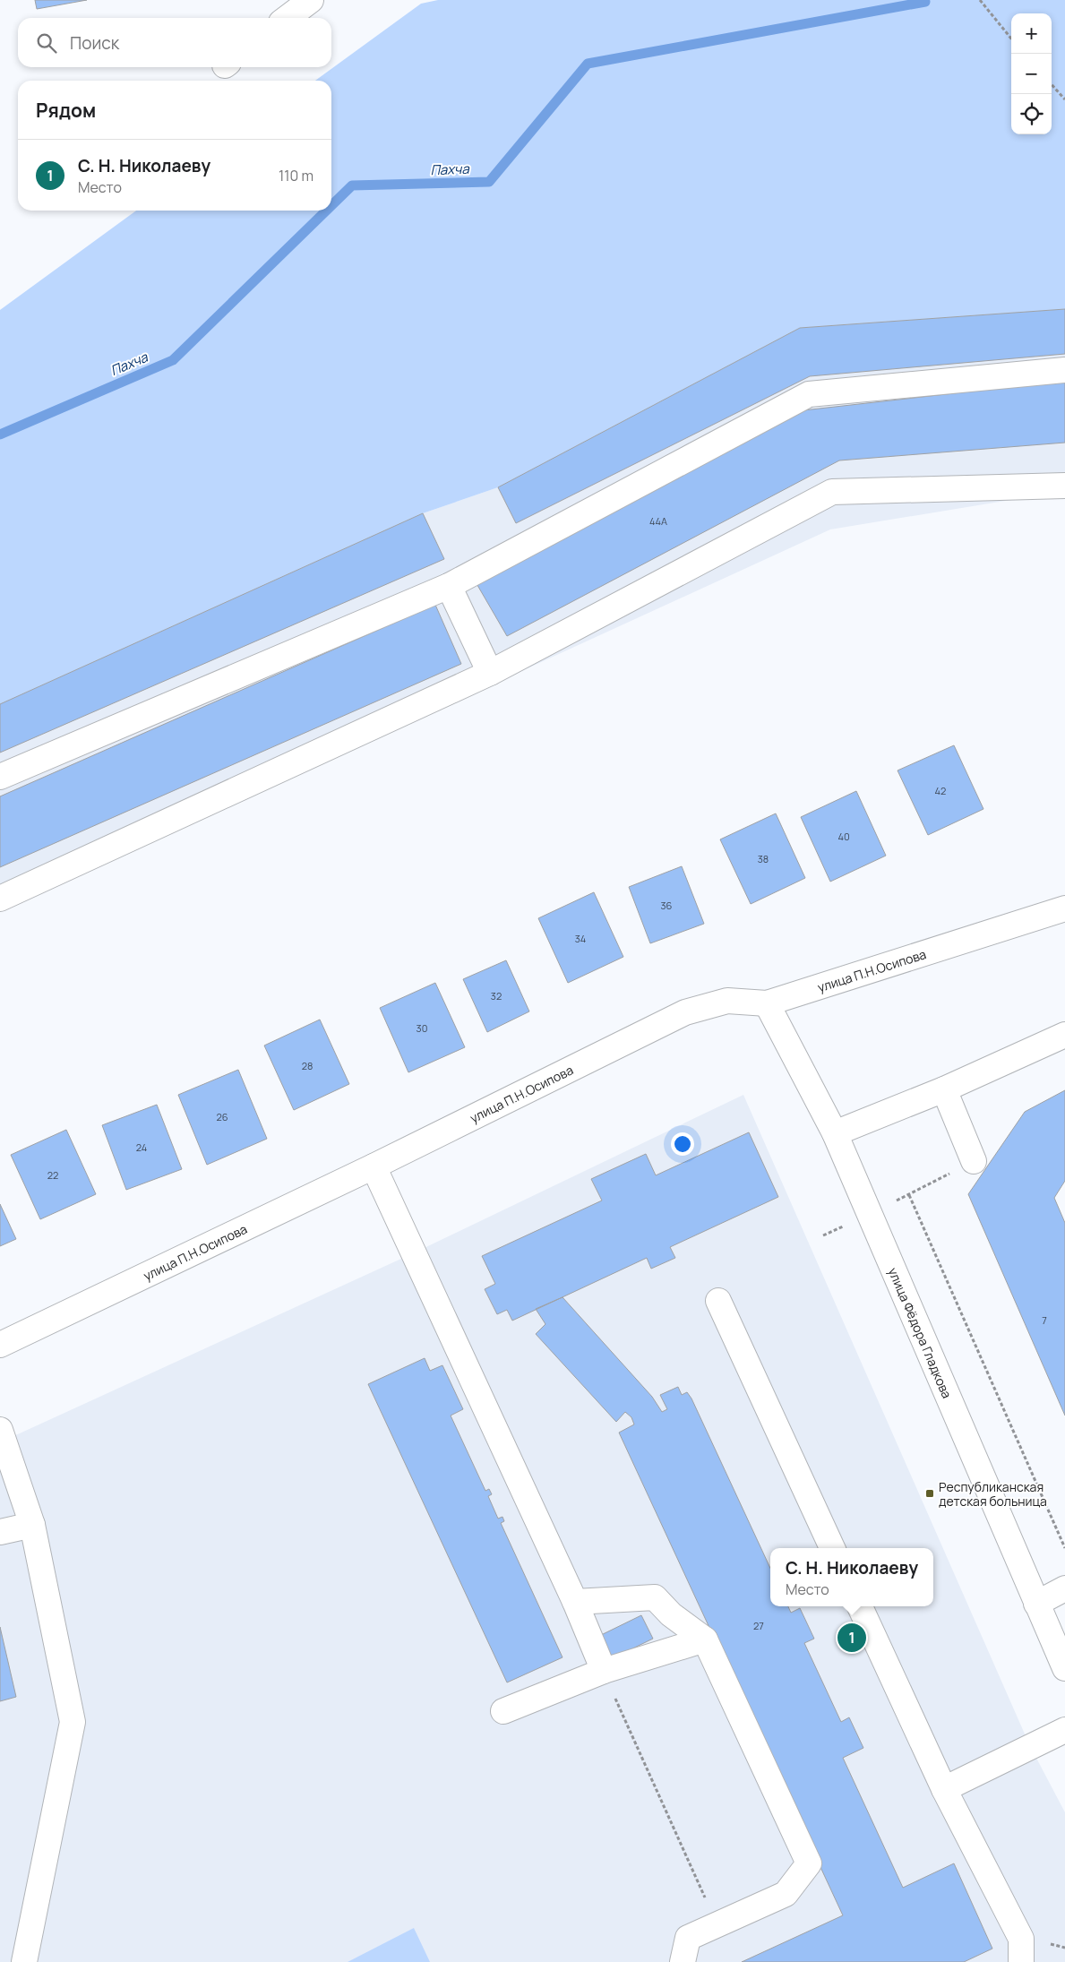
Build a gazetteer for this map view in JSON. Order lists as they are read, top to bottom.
{
  "streets": {
    "street": ["улица П.Н.Осипова", "улица Фёдора Гладкова"]
  },
  "crossings": [
    ["улица П.Н.Осипова", "улица Фёдора Гладкова"]
  ],
  "water": ["Пахча"],
  "places": {
    "transit": ["Республиканская детская больница"]
  },
  "house_numbers": [
    "44А",
    "42",
    "40",
    "38",
    "36",
    "34",
    "32",
    "30",
    "28",
    "26",
    "24",
    "22",
    "7",
    "27"
  ],
  "page": {
    "map_buttons": ["+", "−"],
    "search": "Поиск",
    "heading": "Рядом",
    "list": [
      {
        "mark": "1",
        "name": "С. Н. Николаеву",
        "note": "Место",
        "value": "110 m"
      }
    ],
    "popup": ["С. Н. Николаеву", "Место"],
    "pins": "1"
  }
}
